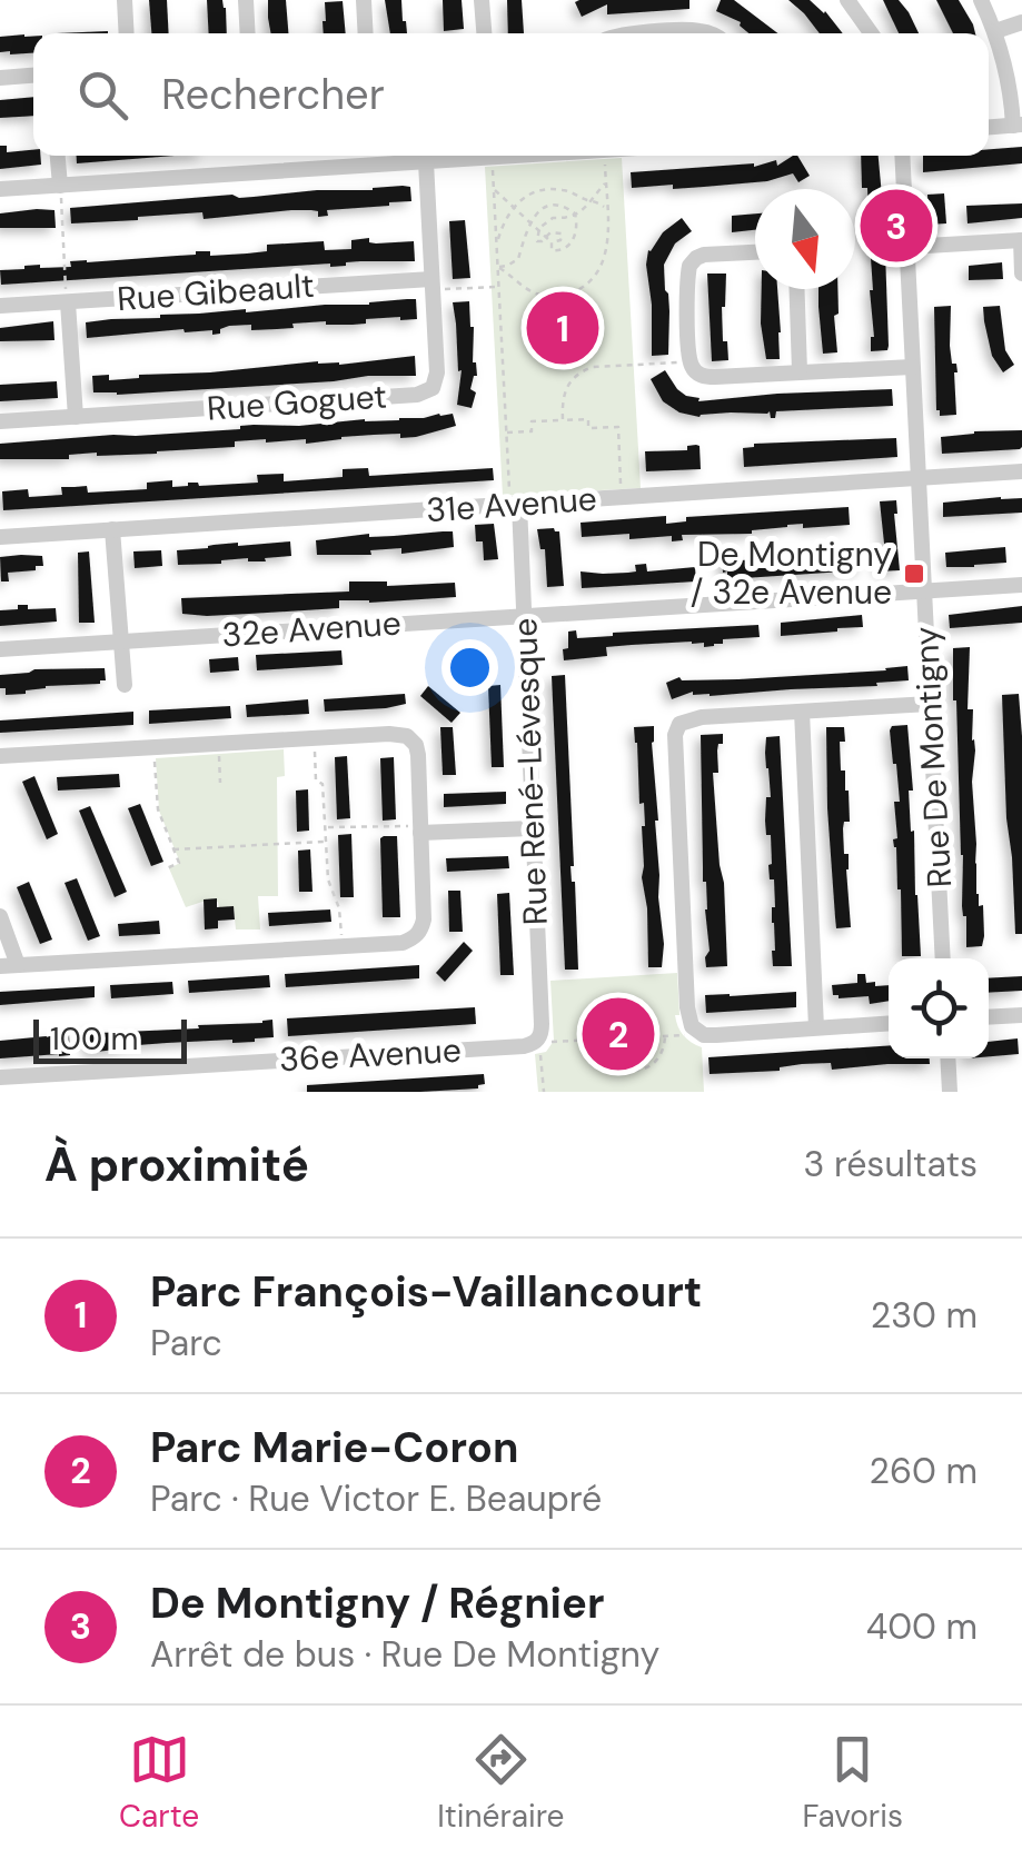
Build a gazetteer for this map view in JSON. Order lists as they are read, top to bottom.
{
  "streets": {
    "street": [
      "Rue Gibeault",
      "Rue Goguet",
      "31e Avenue",
      "32e Avenue",
      "Rue De Montigny",
      "Rue René-Lévesque",
      "36e Avenue"
    ]
  },
  "crossings": [
    ["Rue Gibeault", "Rue Goguet"],
    ["31e Avenue", "Rue De Montigny"],
    ["31e Avenue", "Rue René-Lévesque"],
    ["32e Avenue", "Rue De Montigny"],
    ["32e Avenue", "Rue René-Lévesque"],
    ["Rue René-Lévesque", "36e Avenue"]
  ],
  "places": {
    "transit": ["De Montigny / 32e Avenue"]
  },
  "scale_bar": "100 m",
  "north": "bottom",
  "page": {
    "search": "Rechercher",
    "pins": ["3", "1", "2"],
    "scale": "100 m",
    "heading": ["À proximité", "3 résultats"],
    "list": [
      {
        "mark": "1",
        "name": "Parc François-Vaillancourt",
        "note": "Parc",
        "value": "230 m"
      },
      {
        "mark": "2",
        "name": "Parc Marie-Coron",
        "note": "Parc · Rue Victor E. Beaupré",
        "value": "260 m"
      },
      {
        "mark": "3",
        "name": "De Montigny / Régnier",
        "note": "Arrêt de bus · Rue De Montigny",
        "value": "400 m"
      }
    ],
    "nav": ["Carte", "Itinéraire", "Favoris"]
  }
}
